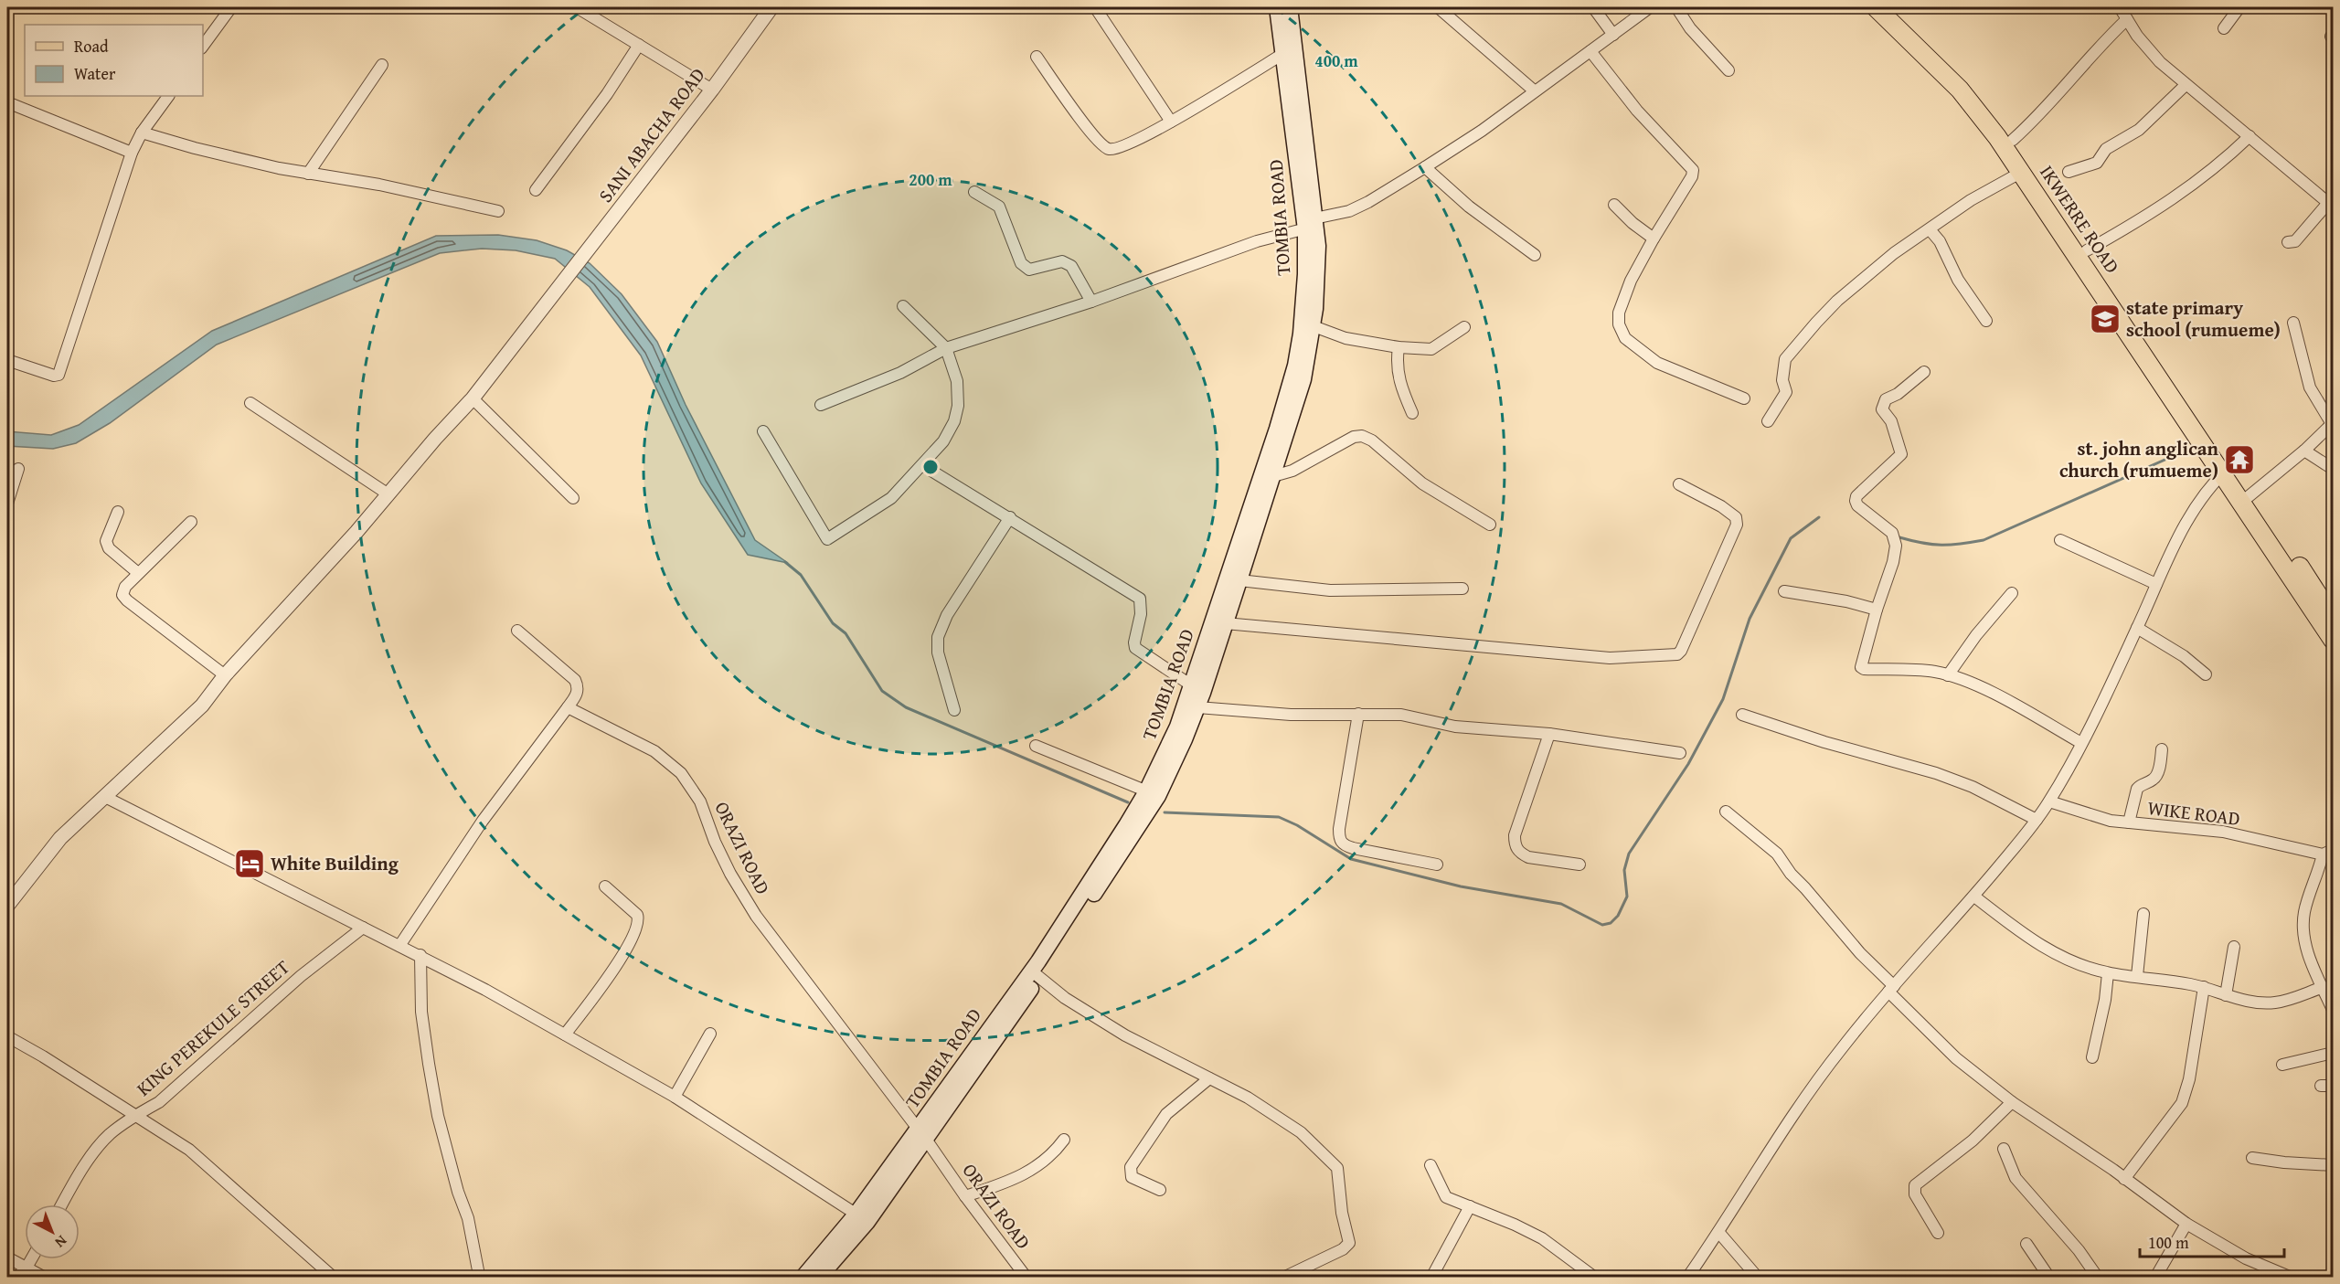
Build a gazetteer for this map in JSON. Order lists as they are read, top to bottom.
{
  "streets": {
    "main road": ["TOMBIA ROAD", "IKWERRE ROAD"],
    "street": [
      "SANI ABACHA ROAD",
      "WIKE ROAD",
      "ORAZI ROAD",
      "KING PEREKULE STREET"
    ]
  },
  "crossings": [
    ["TOMBIA ROAD", "ORAZI ROAD"]
  ],
  "places": {
    "school or university": ["state primary school (rumueme)"],
    "temple": ["st. john anglican church (rumueme)"],
    "hotel": ["White Building"]
  },
  "legend": ["Road", "Water"],
  "scale_bar": "100 m",
  "north": "bottom right",
  "rings": ["400 m", "200 m"]
}
